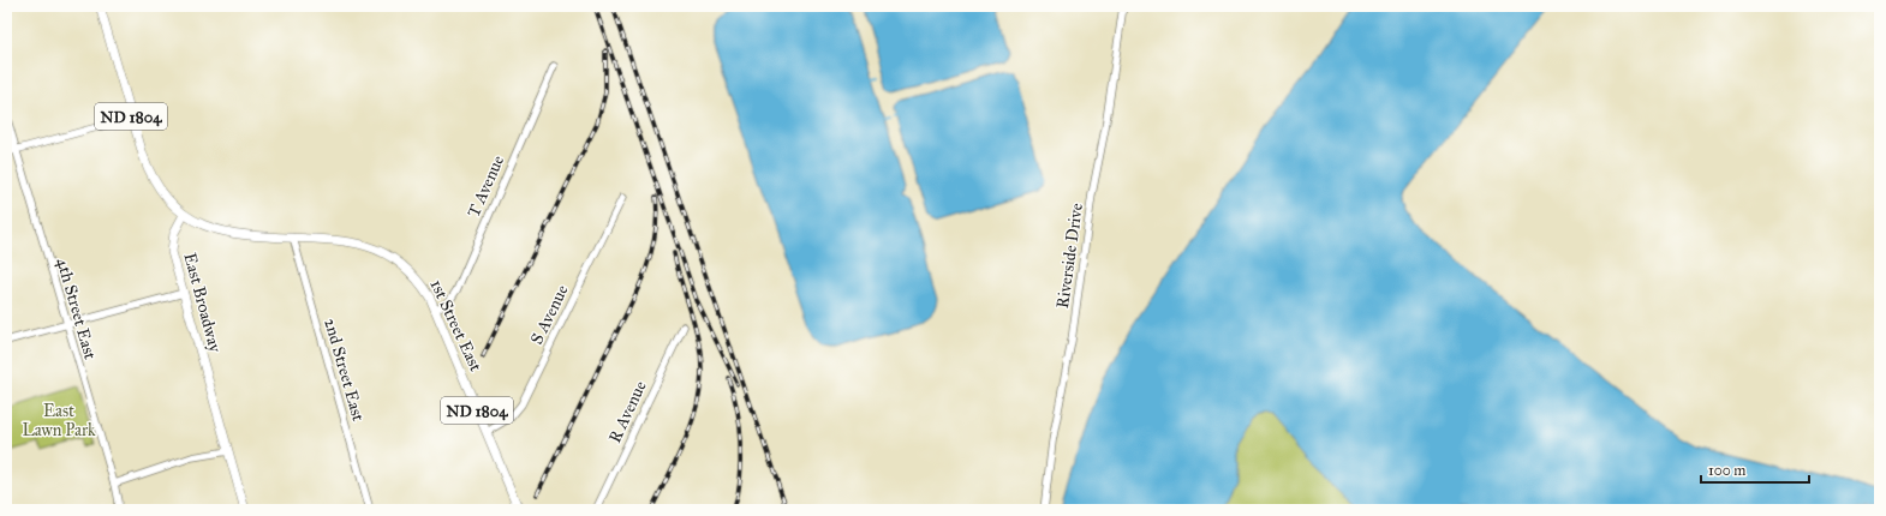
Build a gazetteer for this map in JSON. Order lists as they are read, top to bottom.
{
  "streets": {
    "main road": ["ND 1804", "East Broadway", "1st Street East"],
    "street": [
      "T Avenue",
      "Riverside Drive",
      "4th Street East",
      "S Avenue",
      "2nd Street East",
      "R Avenue"
    ]
  },
  "crossings": [
    ["ND 1804", "East Broadway"],
    ["ND 1804", "1st Street East"],
    ["ND 1804", "2nd Street East"],
    ["T Avenue", "1st Street East"],
    ["S Avenue", "1st Street East"],
    ["1st Street East", "2nd Street East"]
  ],
  "parks": ["East Lawn Park"],
  "scale_bar": "100 m"
}
